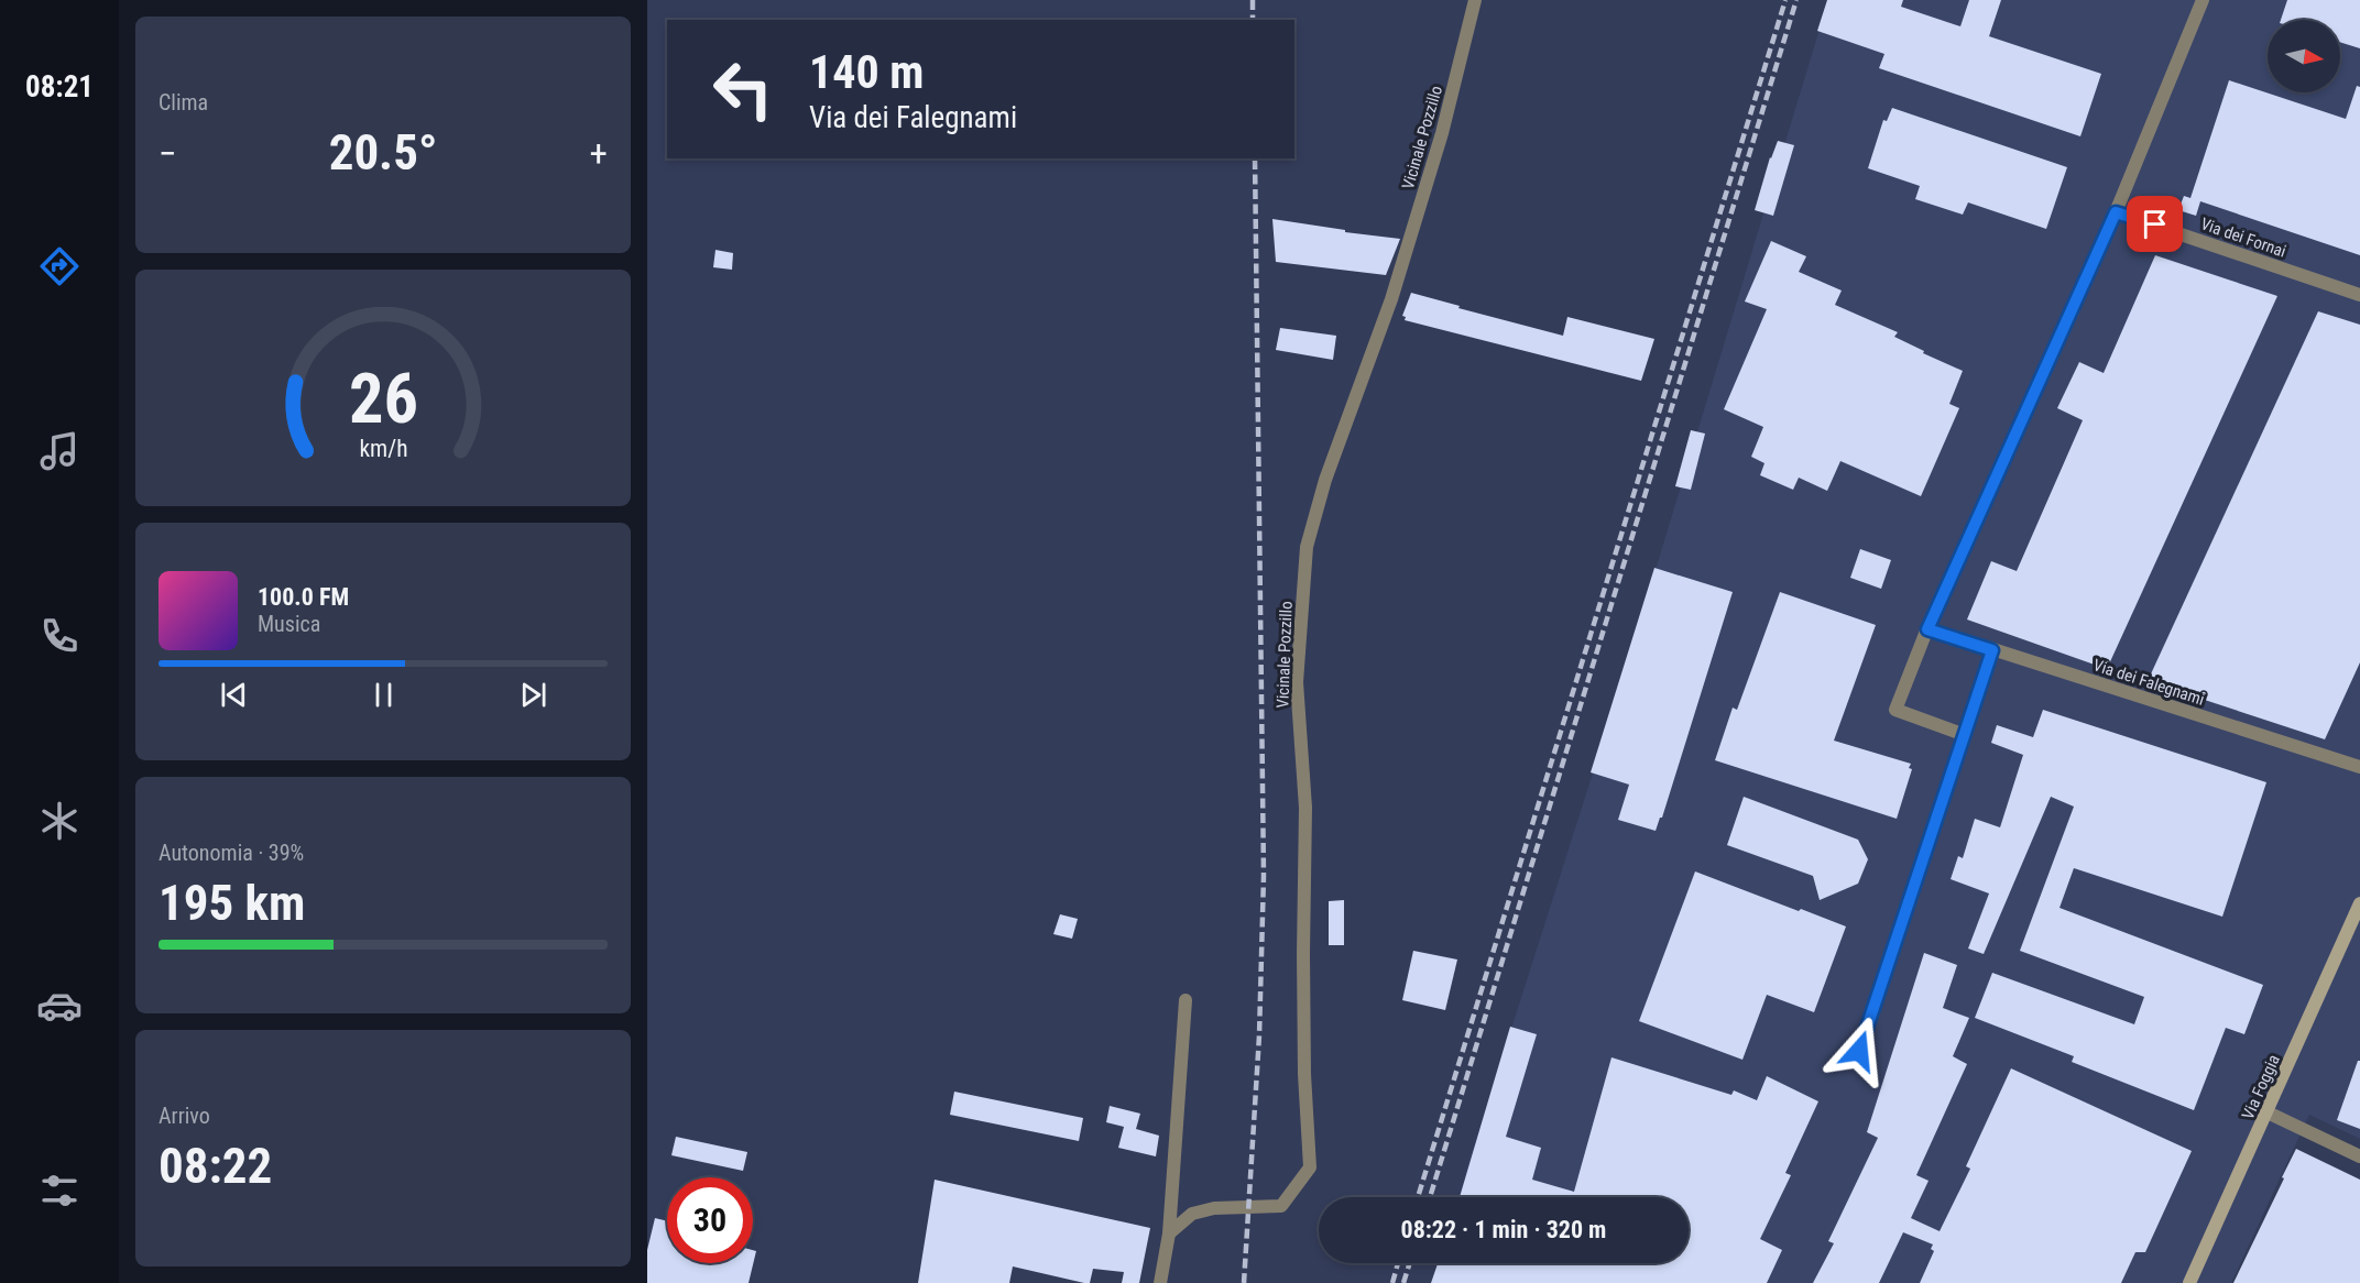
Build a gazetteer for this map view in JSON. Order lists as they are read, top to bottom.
{
  "streets": {
    "main road": ["Via Foggia"],
    "street": ["Vicinale Pozzillo", "Via dei Fornai", "Via dei Falegnami"]
  },
  "north": "right",
  "page": {
    "tabs": "08:21",
    "tile": [
      "Clima",
      ["Autonomia · 39%", "195 km"],
      ["Arrivo", "08:22"]
    ],
    "turn": ["140 m", "Via dei Falegnami"],
    "heat": ["−", "20.5°", "+"],
    "song": ["100.0 FM", "Musica"],
    "limit": "30",
    "trip": "08:22 · 1 min · 320 m",
    "gauge": ["26", "km/h"]
  }
}
